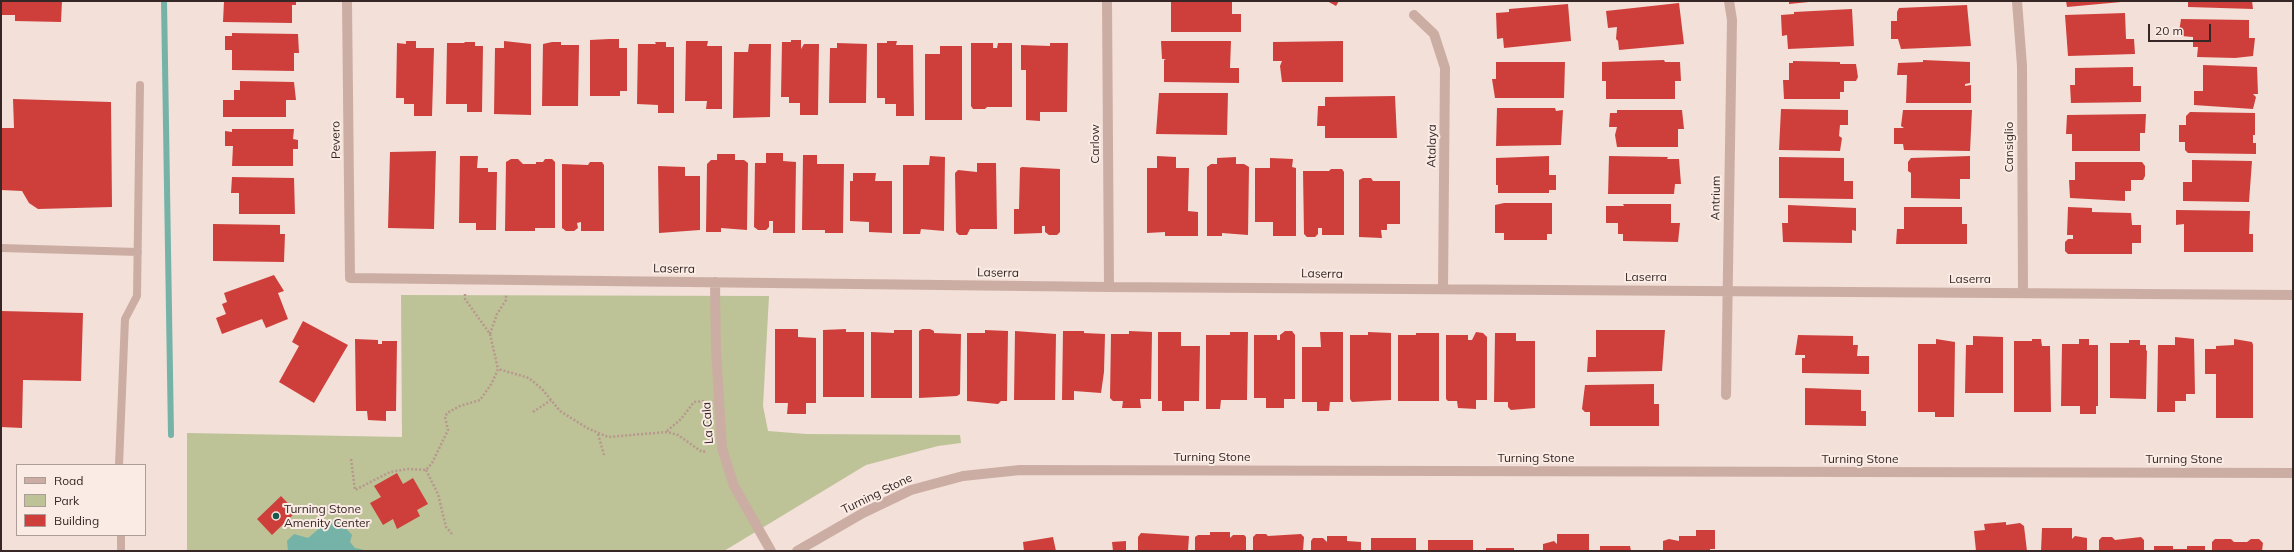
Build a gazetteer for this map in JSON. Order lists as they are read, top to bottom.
{
  "streets": {
    "street": [
      "Pevero",
      "Carlow",
      "Atalaya",
      "Cansiglio",
      "Antrium",
      "Laserra",
      "La Cala",
      "Turning Stone"
    ]
  },
  "crossings": [
    ["Pevero", "Laserra"],
    ["Carlow", "Laserra"],
    ["Atalaya", "Laserra"],
    ["Cansiglio", "Laserra"],
    ["Antrium", "Laserra"],
    ["Laserra", "La Cala"]
  ],
  "places": ["Turning Stone Amenity Center"],
  "legend": ["Road", "Park", "Building"],
  "scale_bar": "20 m"
}
